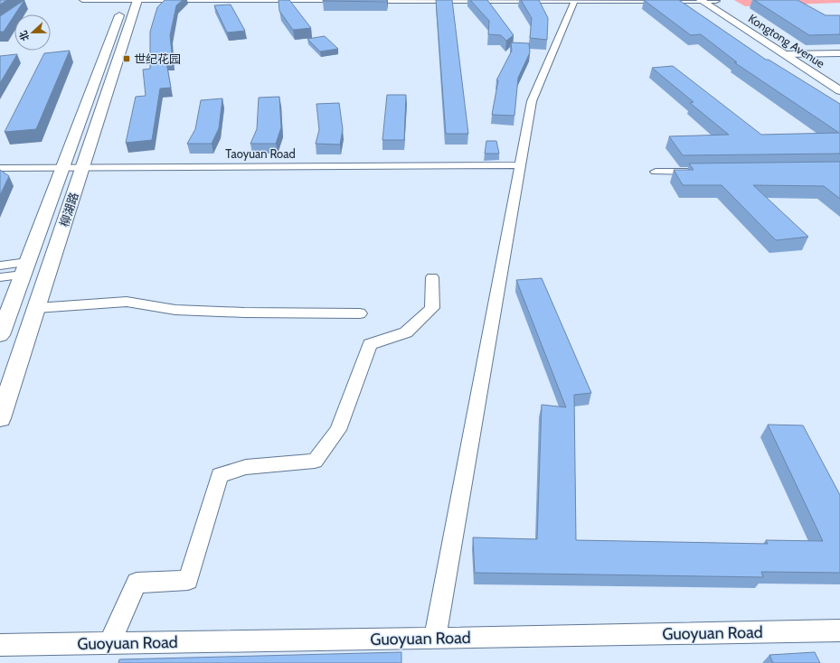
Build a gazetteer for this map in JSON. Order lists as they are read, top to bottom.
{
  "streets": {
    "main road": ["Kongtong Avenue", "柳湖路"],
    "street": ["Taoyuan Road", "Guoyuan Road"]
  },
  "crossings": [
    ["Taoyuan Road", "柳湖路"]
  ],
  "places": {
    "transit": ["世纪花园"]
  },
  "north": "left"
}
